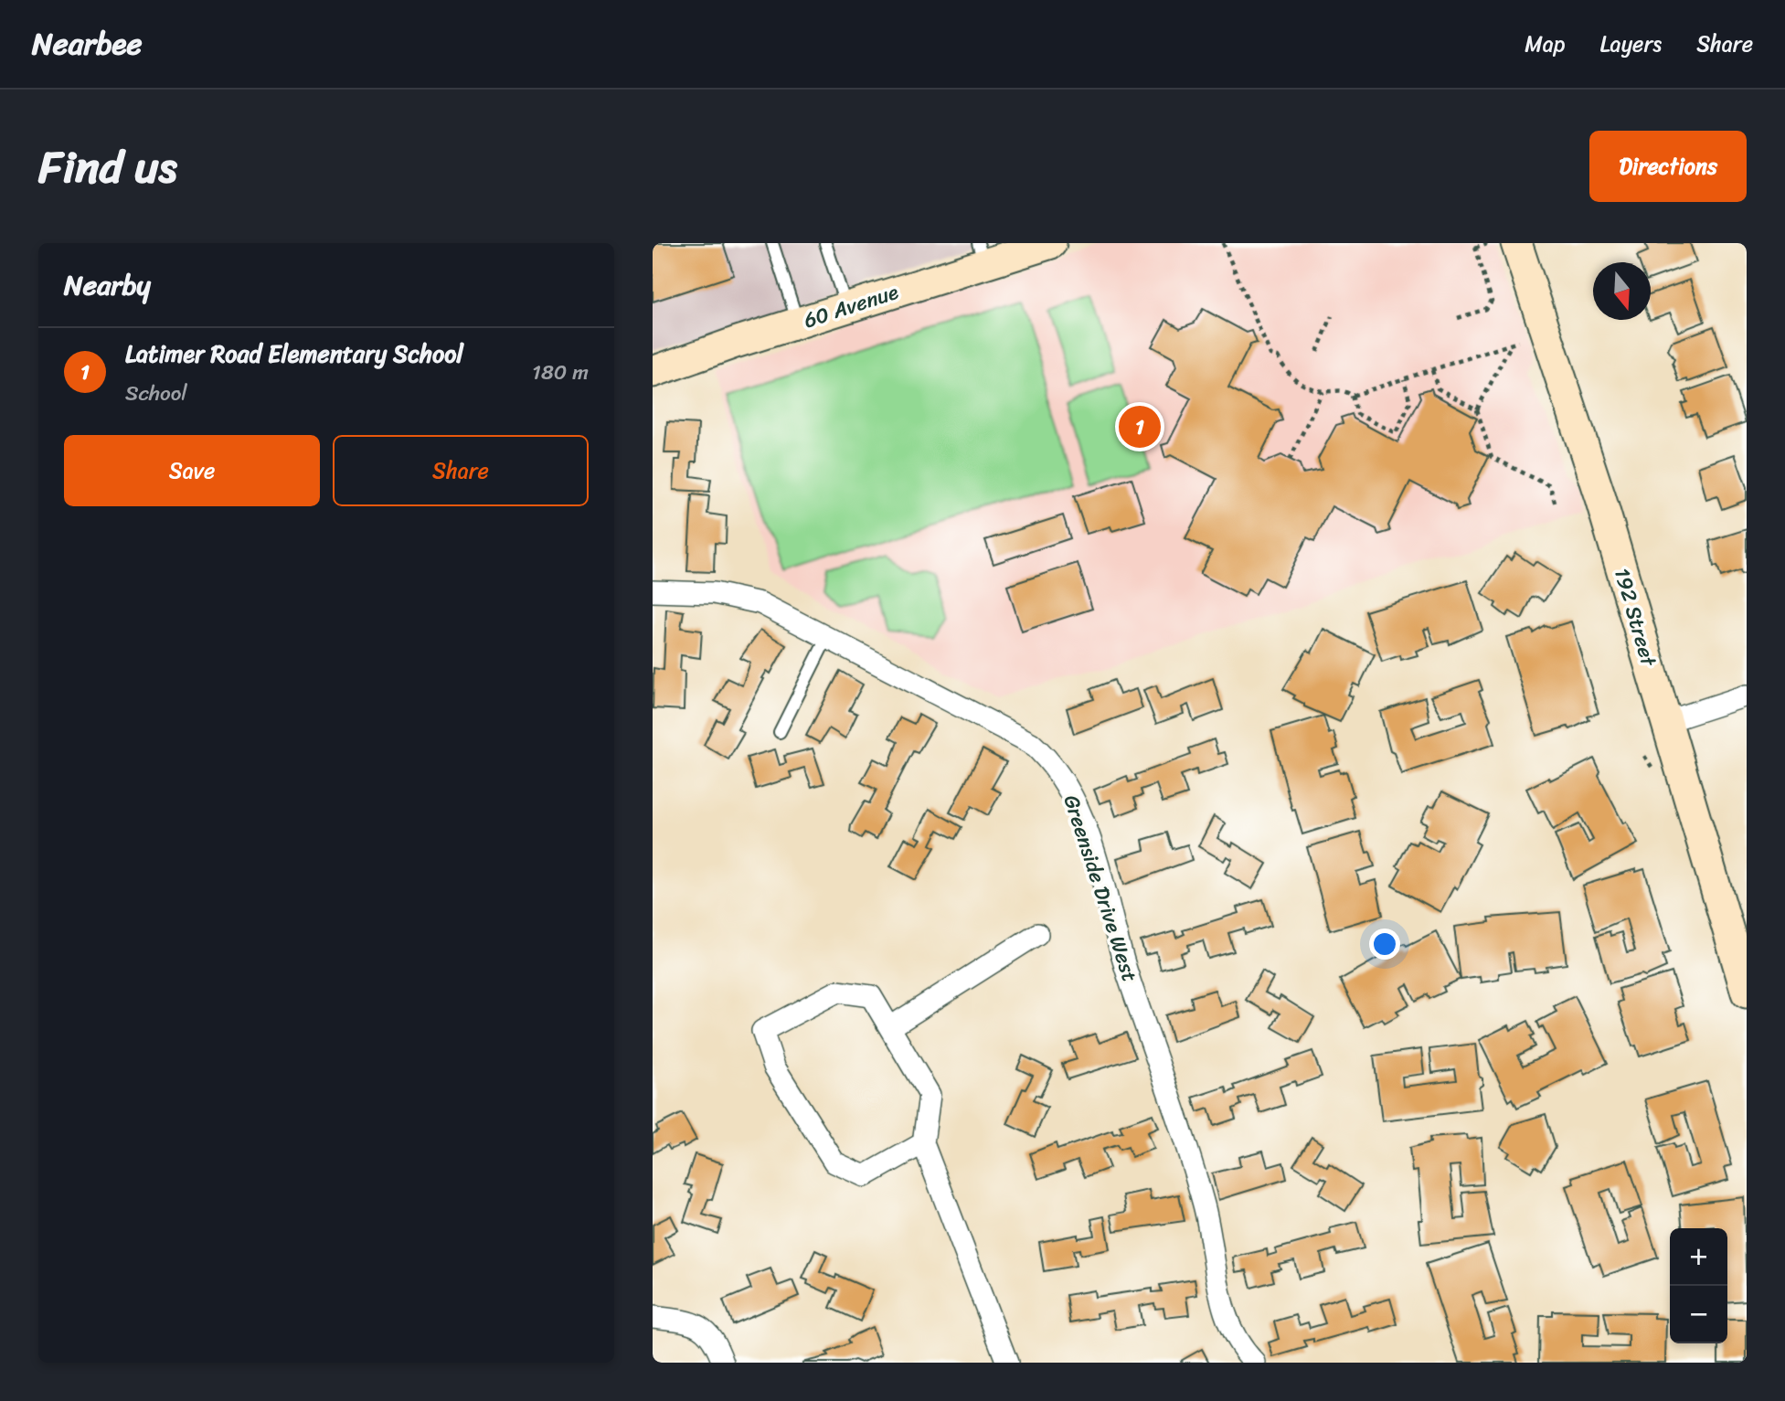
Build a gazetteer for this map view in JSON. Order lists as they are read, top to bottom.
{
  "streets": {
    "main road": ["60 Avenue", "192 Street"],
    "street": ["Greenside Drive West"]
  },
  "north": "bottom",
  "page": {
    "header": "Nearbee",
    "nav": ["Map", "Layers", "Share"],
    "title": "Find us",
    "buttons": [
      "Directions",
      ["Save", "Share"]
    ],
    "heading": "Nearby",
    "list": [
      {
        "mark": "1",
        "name": "Latimer Road Elementary School",
        "note": "School",
        "value": "180 m"
      }
    ],
    "pins": "1",
    "map_buttons": ["+", "−"]
  }
}
